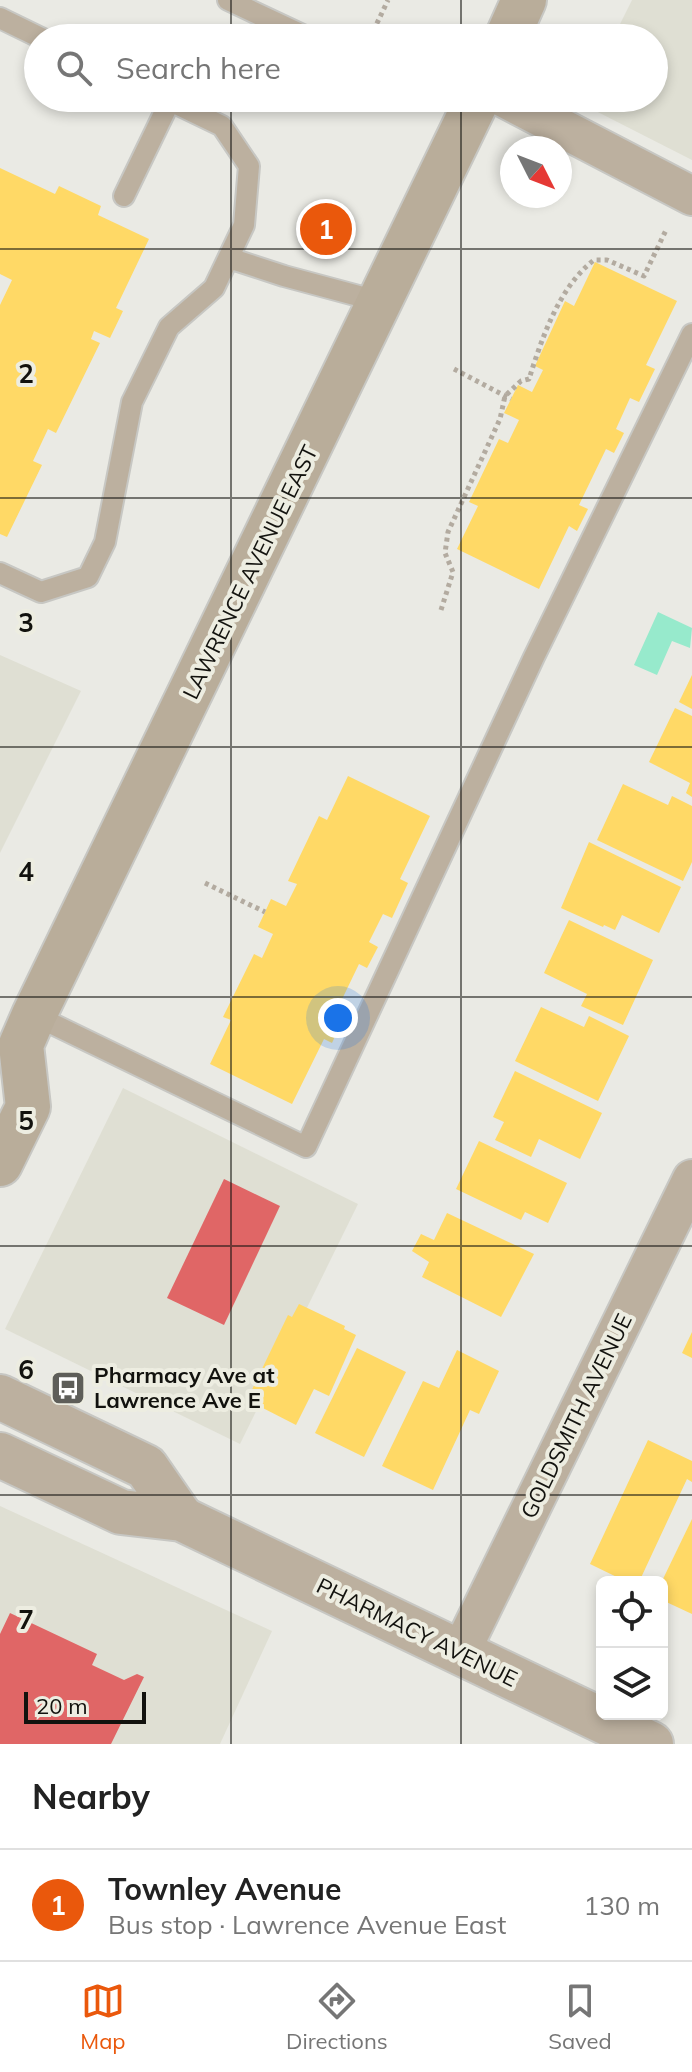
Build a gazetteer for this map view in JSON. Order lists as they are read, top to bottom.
{
  "streets": {
    "main road": ["LAWRENCE AVENUE EAST"],
    "street": ["GOLDSMITH AVENUE", "PHARMACY AVENUE"]
  },
  "crossings": [
    ["GOLDSMITH AVENUE", "PHARMACY AVENUE"]
  ],
  "places": {
    "bus stop": ["Pharmacy Ave at Lawrence Ave E"]
  },
  "scale_bar": "20 m",
  "north": "bottom right",
  "page": {
    "search": "Search here",
    "pins": "1",
    "scale": "20 m",
    "heading": "Nearby",
    "list": [
      {
        "mark": "1",
        "name": "Townley Avenue",
        "note": "Bus stop · Lawrence Avenue East",
        "value": "130 m"
      }
    ],
    "nav": ["Map", "Directions", "Saved"]
  },
  "grid": {
    "rows": [
      "2",
      "3",
      "4",
      "5",
      "6",
      "7"
    ]
  }
}
